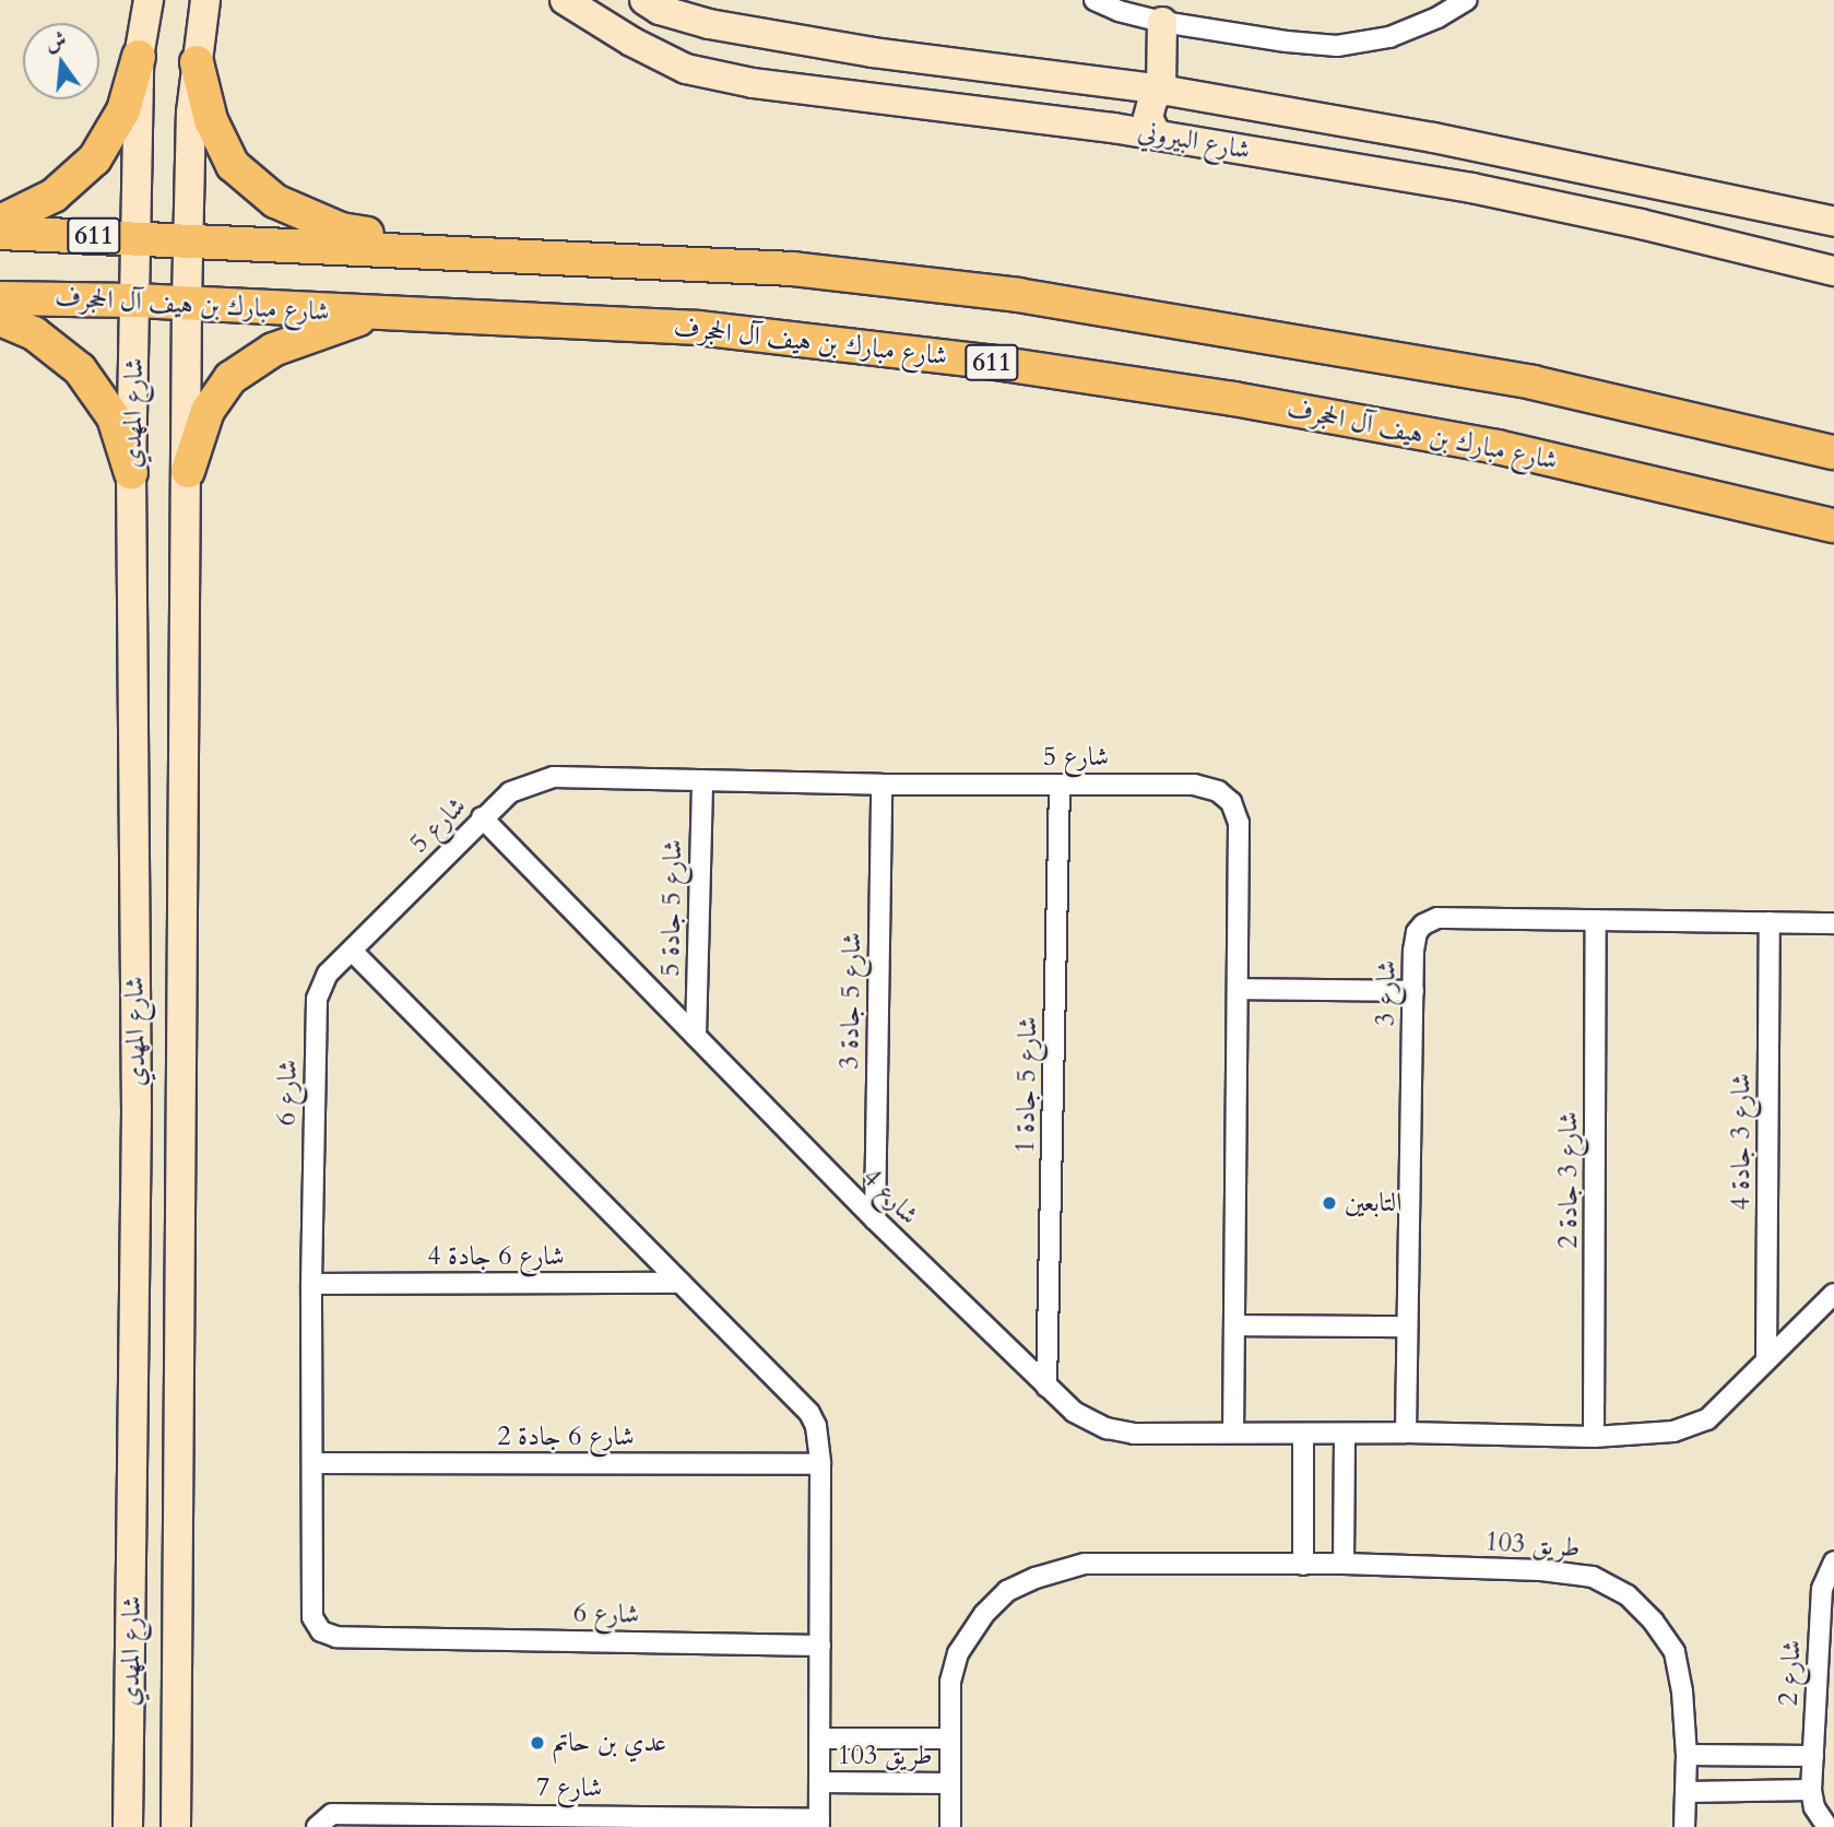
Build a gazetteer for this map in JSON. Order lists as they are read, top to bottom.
{
  "streets": {
    "main road": [
      "شارع البيروني",
      "611",
      "شارع مبارك بن هيف آل الحجرف",
      "شارع المهدي"
    ],
    "street": [
      "شارع 5",
      "شارع 5 جادة 5",
      "شارع 3",
      "شارع 5 جادة 3",
      "شارع 5 جادة 1",
      "شارع 6",
      "شارع 3 جادة 4",
      "شارع 3 جادة 2",
      "شارع 4",
      "شارع 6 جادة 4",
      "شارع 6 جادة 2",
      "طريق 103",
      "شارع 2",
      "شارع 7"
    ]
  },
  "crossings": [
    ["611", "شارع المهدي"],
    ["شارع مبارك بن هيف آل الحجرف", "شارع المهدي"],
    ["شارع 5", "شارع 5 جادة 5"],
    ["شارع 5", "شارع 5 جادة 3"],
    ["شارع 5", "شارع 5 جادة 1"],
    ["شارع 5", "شارع 6"],
    ["شارع 5", "شارع 4"],
    ["شارع 5 جادة 5", "شارع 4"],
    ["شارع 3", "شارع 3 جادة 4"],
    ["شارع 3", "شارع 3 جادة 2"],
    ["شارع 5 جادة 3", "شارع 4"],
    ["شارع 5 جادة 1", "شارع 4"],
    ["شارع 6", "شارع 6 جادة 4"],
    ["شارع 6", "شارع 6 جادة 2"]
  ],
  "places": ["التابعين", "عدي بن حاتم"],
  "north": "top"
}
